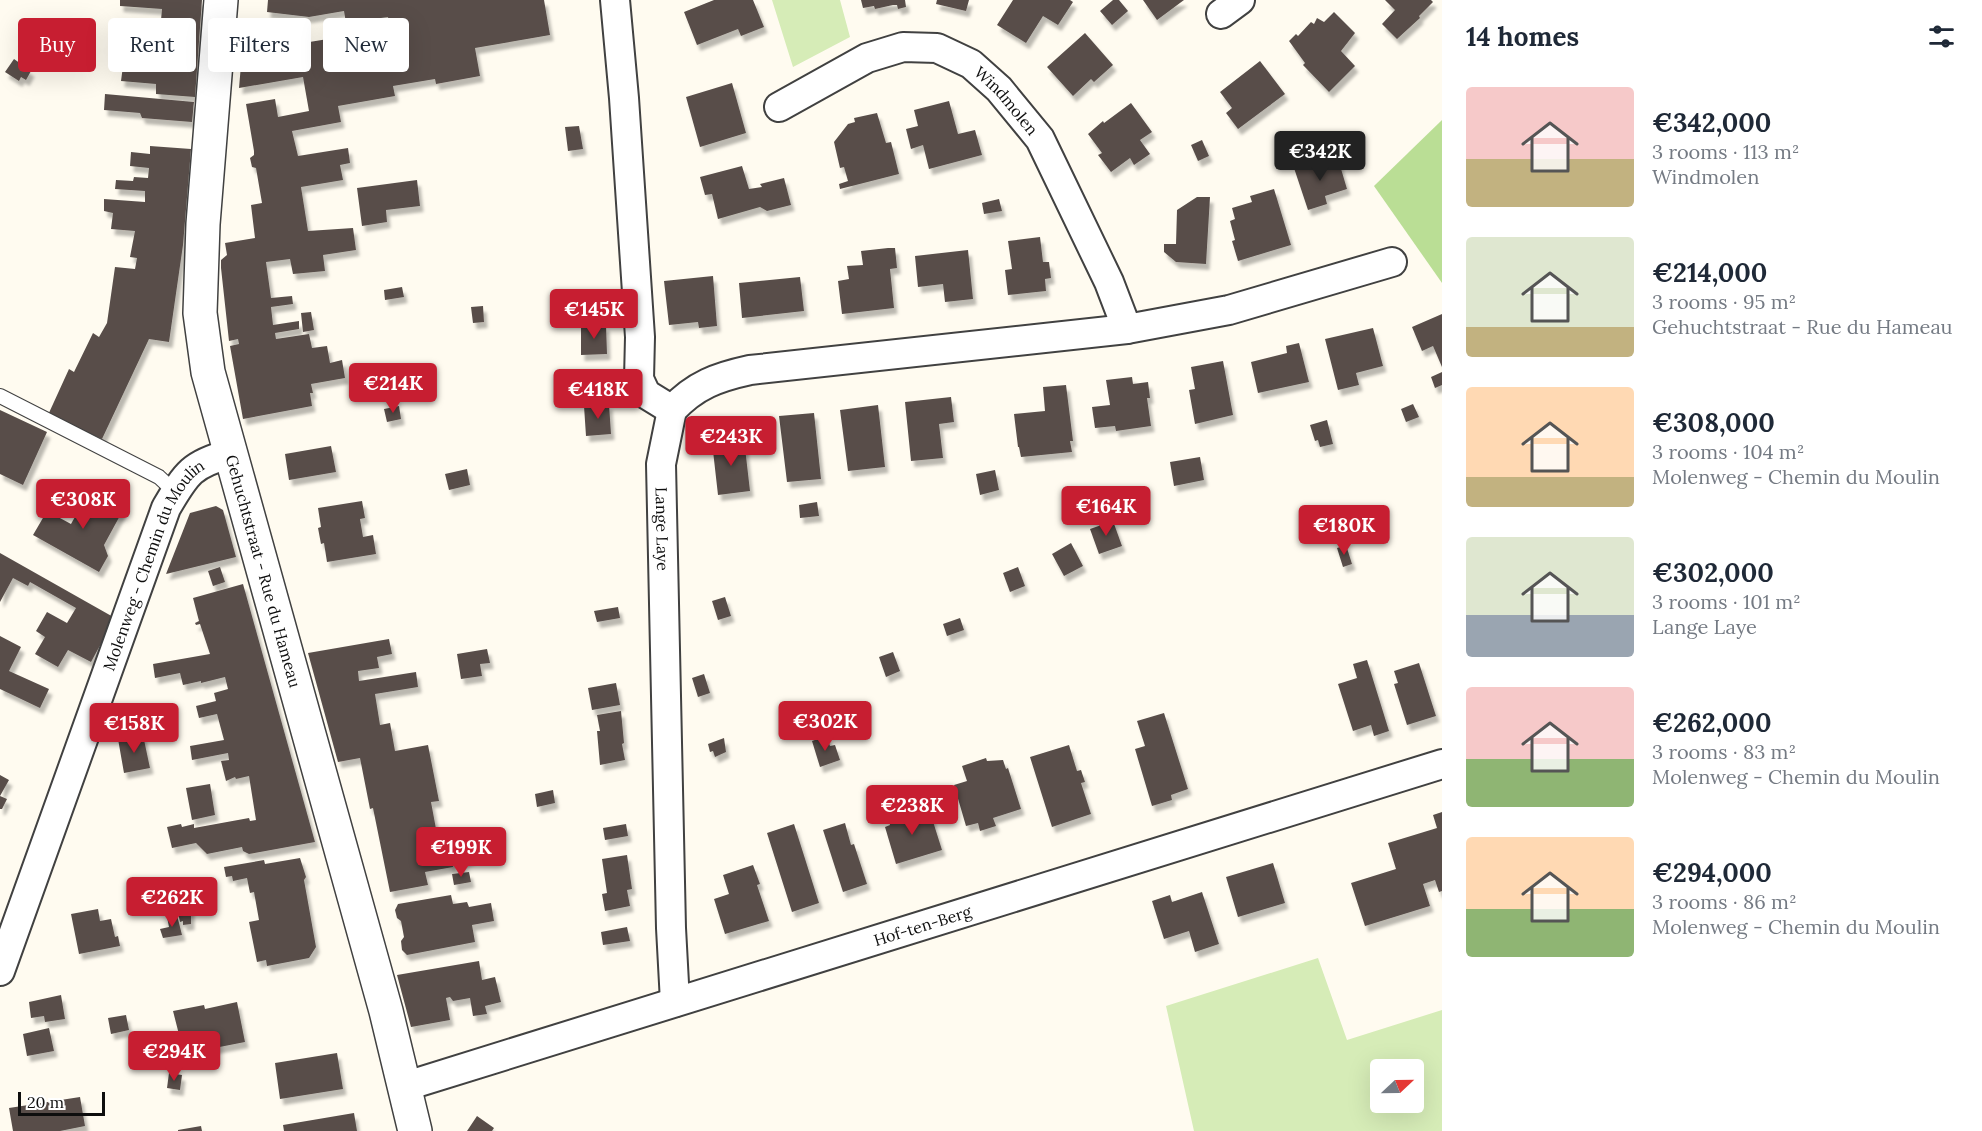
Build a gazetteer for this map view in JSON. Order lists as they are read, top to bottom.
{
  "streets": {
    "street": [
      "Windmolen",
      "Lange Laye",
      "Molenweg - Chemin du Moulin",
      "Gehuchtstraat - Rue du Hameau",
      "Hof-ten-Berg"
    ]
  },
  "crossings": [
    ["Lange Laye", "Hof-ten-Berg"],
    ["Molenweg - Chemin du Moulin", "Gehuchtstraat - Rue du Hameau"],
    ["Gehuchtstraat - Rue du Hameau", "Hof-ten-Berg"]
  ],
  "scale_bar": "20 m",
  "north": "right",
  "page": {
    "heading": "14 homes",
    "chip": [
      "Buy",
      "Rent",
      "Filters",
      "New"
    ],
    "list": [
      {
        "name": "€342,000",
        "note": "3 rooms · 113 m² · Windmolen"
      },
      {
        "name": "€214,000",
        "note": "3 rooms · 95 m² · Gehuchtstraat - Rue du Hameau"
      },
      {
        "name": "€308,000",
        "note": "3 rooms · 104 m² · Molenweg - Chemin du Moulin"
      },
      {
        "name": "€302,000",
        "note": "3 rooms · 101 m² · Lange Laye"
      },
      {
        "name": "€262,000",
        "note": "3 rooms · 83 m² · Molenweg - Chemin du Moulin"
      },
      {
        "name": "€294,000",
        "note": "3 rooms · 86 m² · Molenweg - Chemin du Moulin"
      }
    ],
    "price": [
      "€342K",
      "€145K",
      "€214K",
      "€418K",
      "€243K",
      "€308K",
      "€164K",
      "€180K",
      "€302K",
      "€158K",
      "€238K",
      "€199K",
      "€262K",
      "€294K"
    ],
    "scale": "20 m"
  }
}
